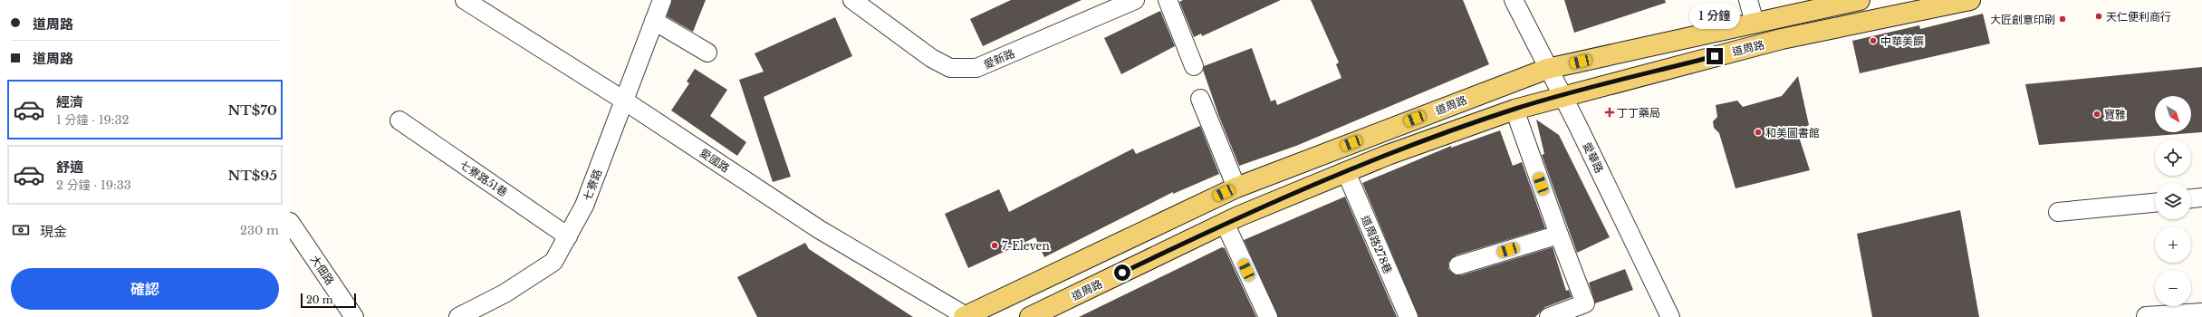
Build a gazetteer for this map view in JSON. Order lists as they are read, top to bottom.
{
  "streets": {
    "main road": ["道周路"],
    "street": [
      "愛新路",
      "愛華路",
      "愛國路",
      "七寮路51巷",
      "七寮路",
      "道周路278巷",
      "大佃路"
    ]
  },
  "crossings": [
    ["道周路", "愛華路"],
    ["道周路", "愛國路"],
    ["道周路", "道周路278巷"],
    ["愛國路", "七寮路"],
    ["七寮路51巷", "七寮路"]
  ],
  "places": {
    "other": [
      "天仁便利商行",
      "大匠創意印刷",
      "中華美饌",
      "寶雅",
      "和美圖書館",
      "7-Eleven"
    ],
    "health": ["丁丁藥局"]
  },
  "scale_bar": "20 m",
  "north": "bottom right",
  "page": {
    "banner": ["道周路", "道周路"],
    "bubble": "1 分鐘",
    "list": [
      {
        "name": "經濟",
        "note": "1 分鐘 · 19:32",
        "value": "NT$70"
      },
      {
        "name": "舒適",
        "note": "2 分鐘 · 19:33",
        "value": "NT$95"
      }
    ],
    "map_buttons": ["+", "−"],
    "pay": ["現金", "230 m"],
    "buttons": "確認",
    "scale": "20 m"
  }
}
